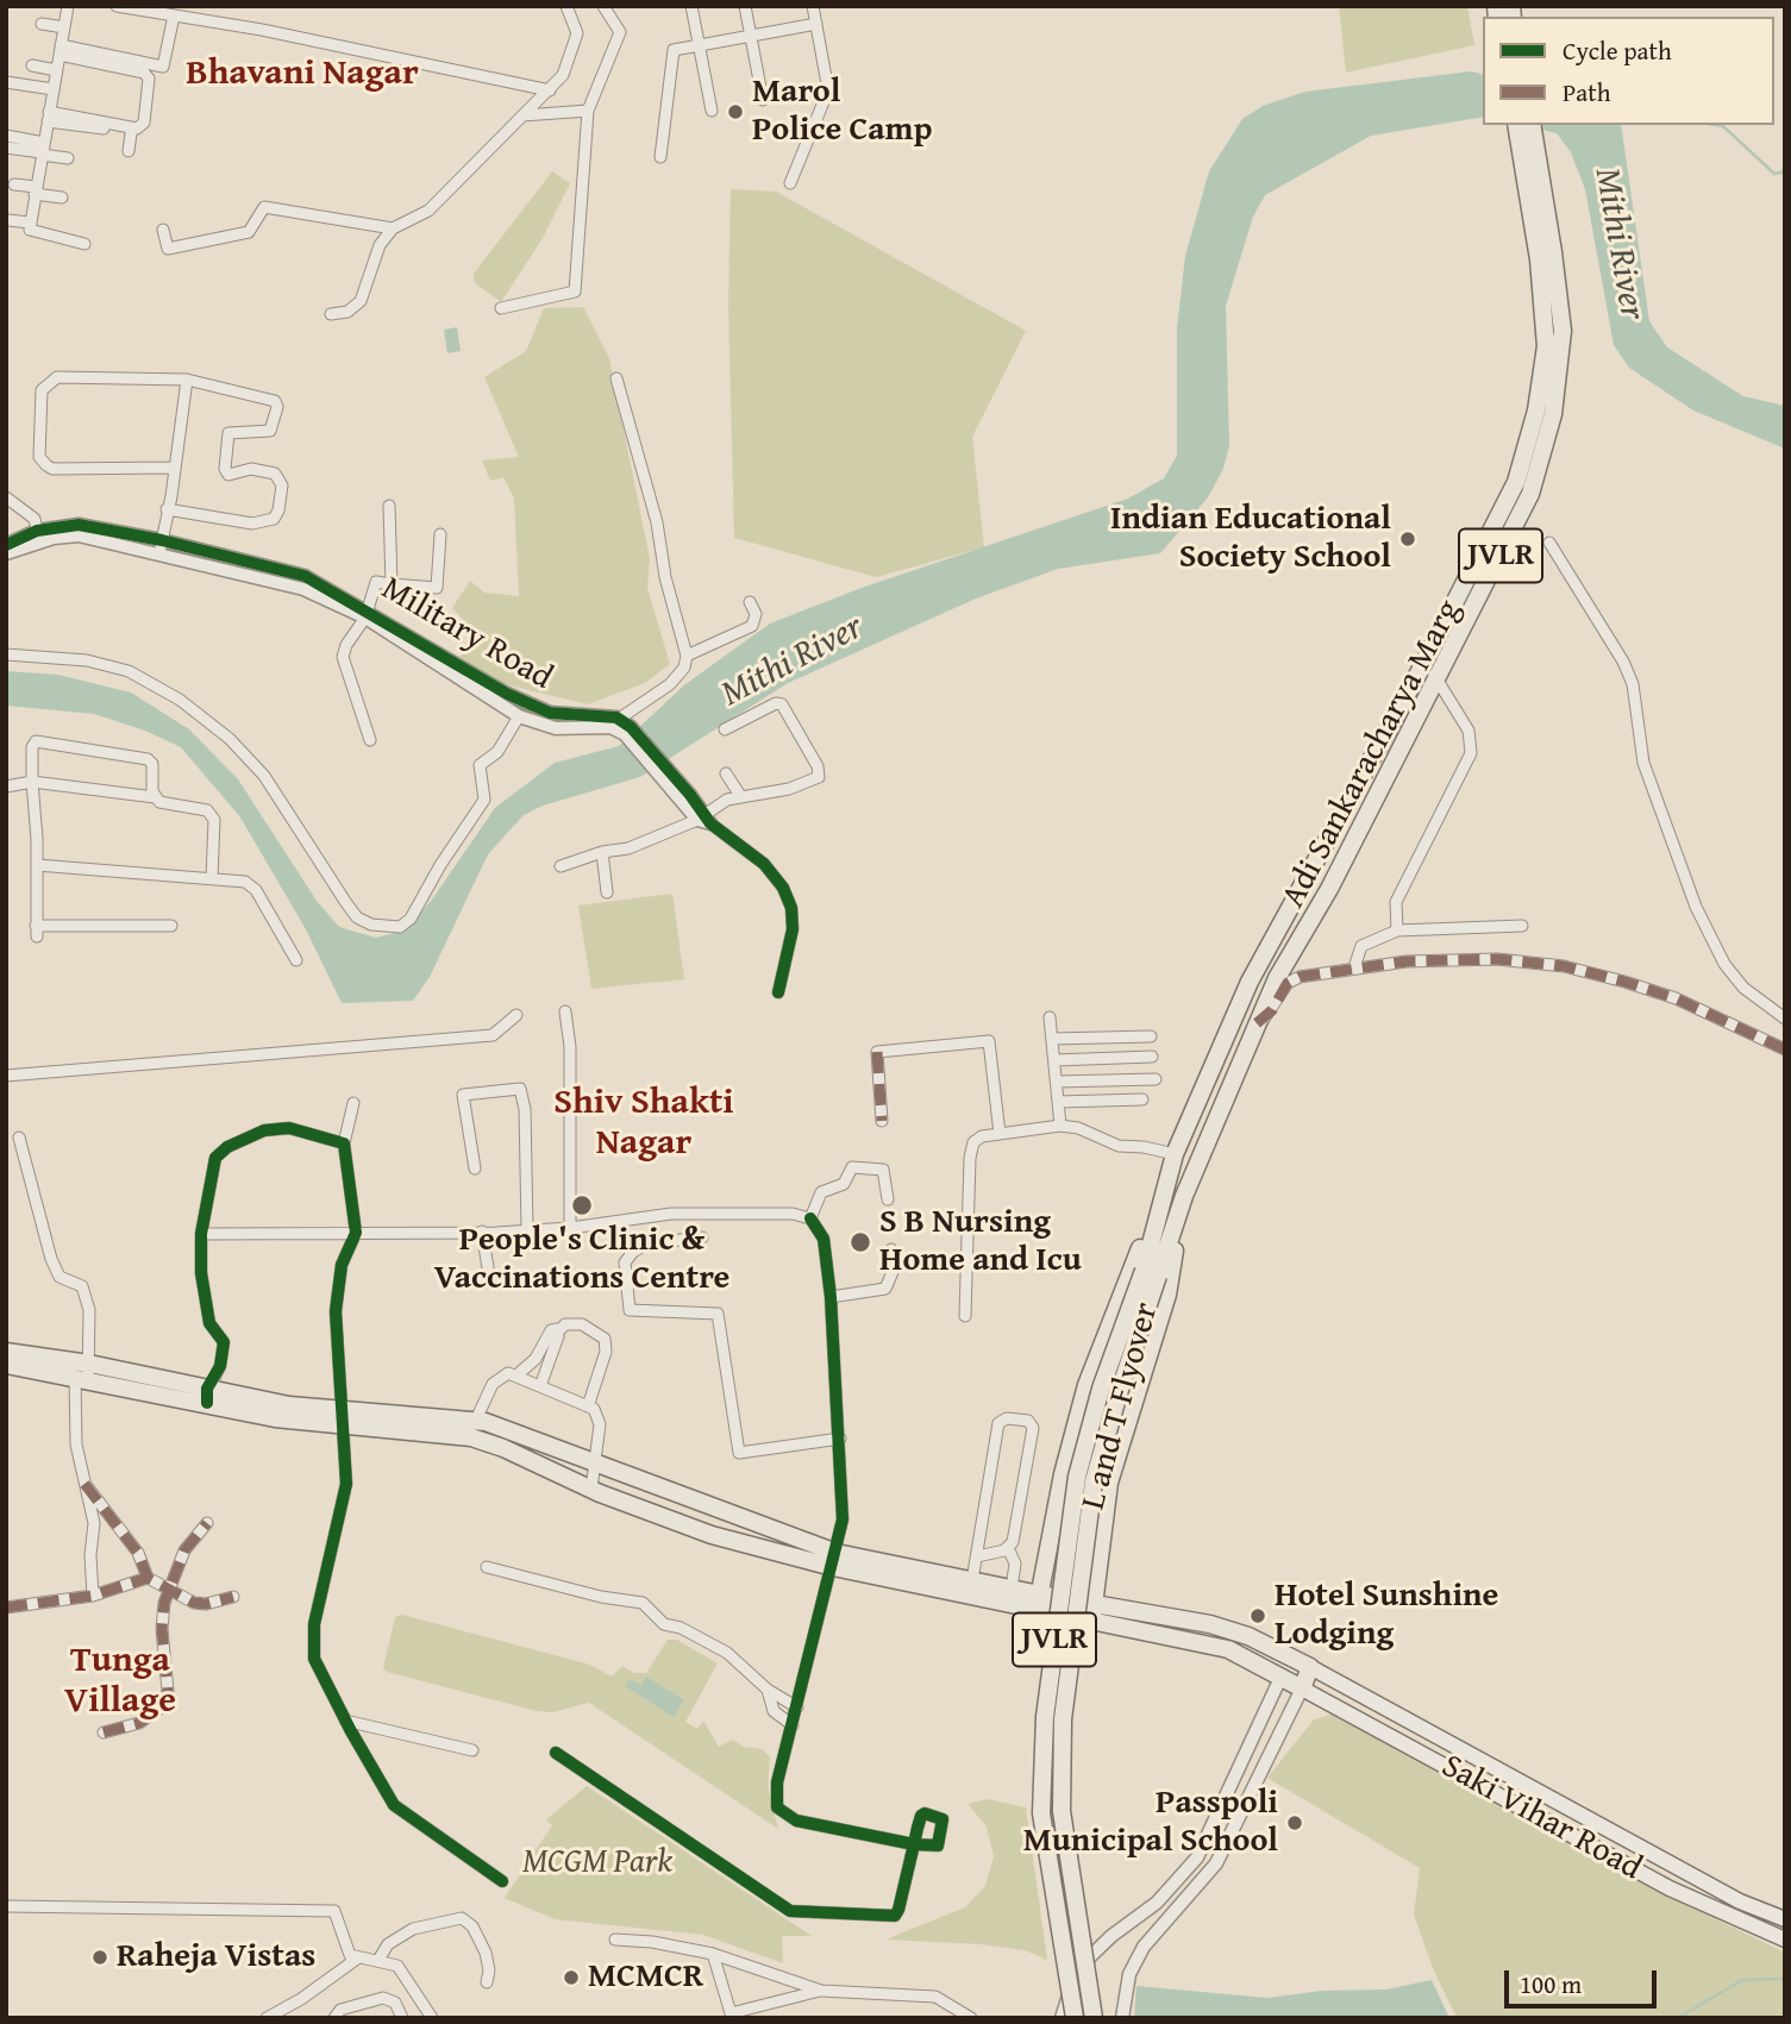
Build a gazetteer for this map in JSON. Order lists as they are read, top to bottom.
{
  "streets": {
    "main road": [
      "JVLR",
      "Adi Sankaracharya Marg",
      "L and T Flyover",
      "Saki Vihar Road"
    ],
    "street": ["Military Road"]
  },
  "crossings": [
    ["Adi Sankaracharya Marg", "L and T Flyover"]
  ],
  "districts": ["Bhavani Nagar", "Shiv Shakti Nagar", "Tunga Village"],
  "water": ["Mithi River"],
  "parks": ["MCGM Park"],
  "places": [
    "Marol Police Camp",
    "Indian Educational Society School",
    "People's Clinic & Vaccinations Centre",
    "S B Nursing Home and Icu",
    "Hotel Sunshine Lodging",
    "Passpoli Municipal School",
    "Raheja Vistas",
    "MCMCR"
  ],
  "legend": ["Cycle path", "Path"],
  "scale_bar": "100 m"
}
